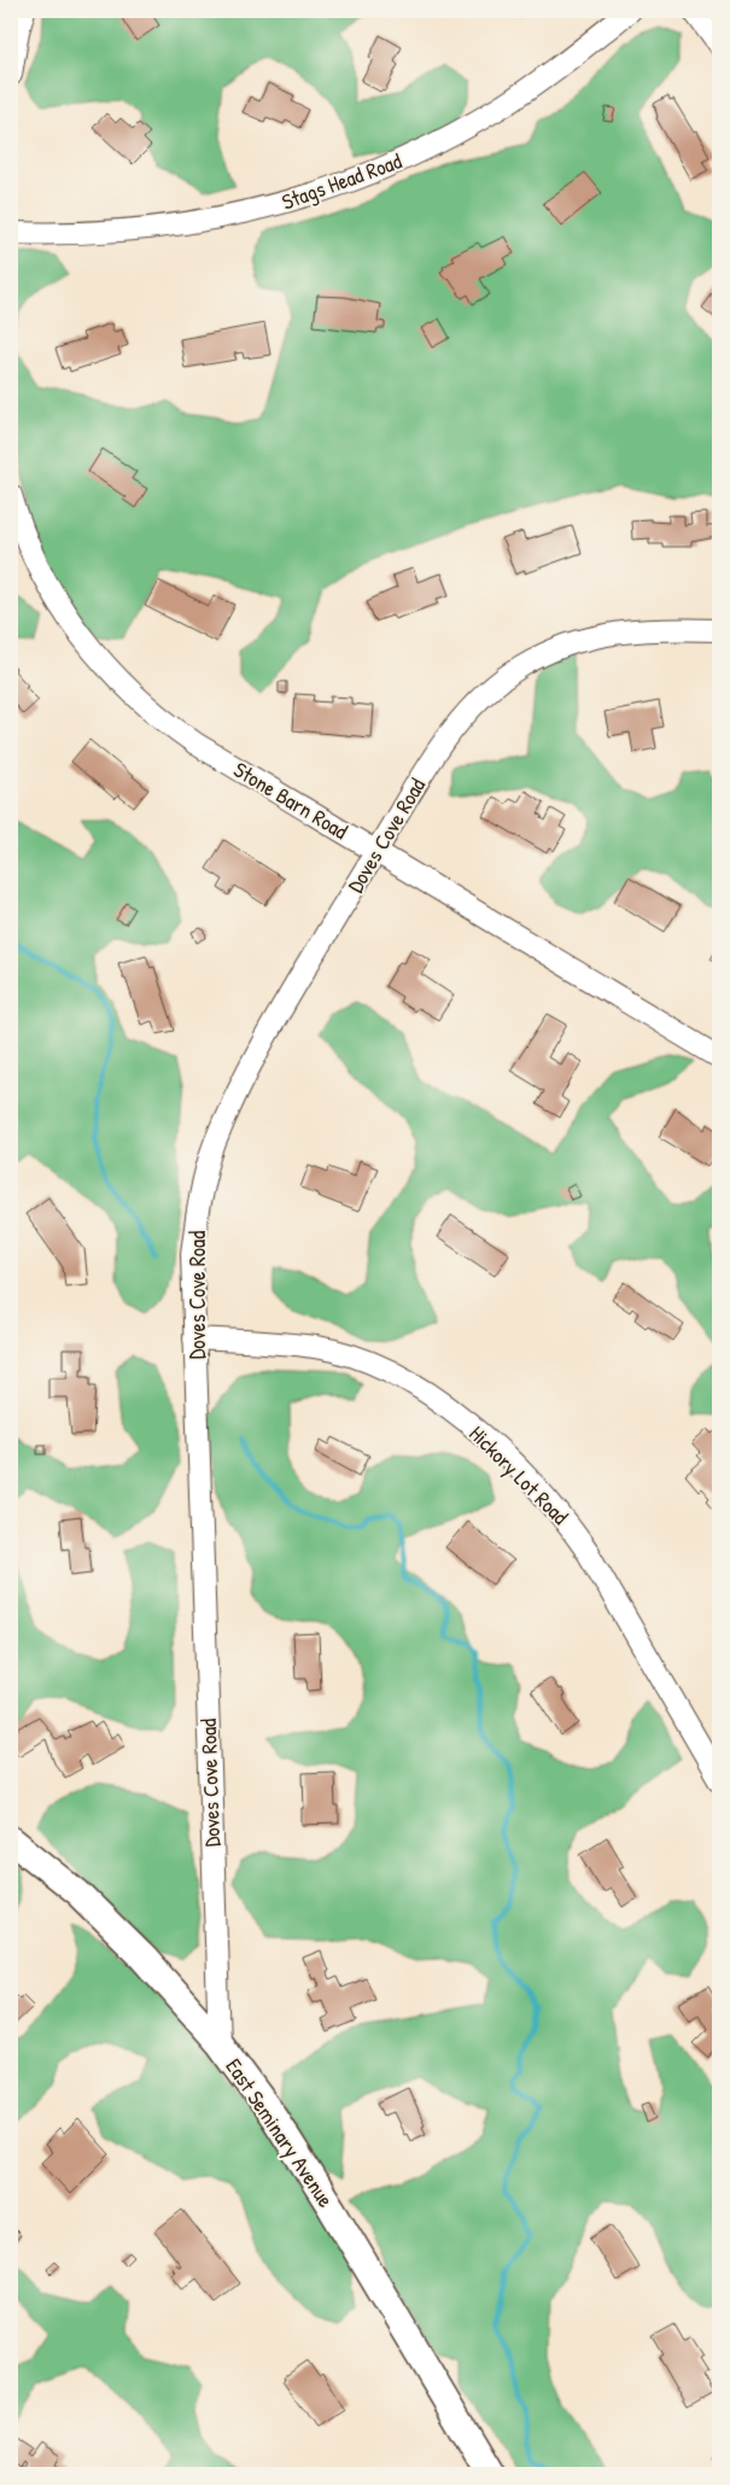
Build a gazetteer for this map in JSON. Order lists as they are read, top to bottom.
{
  "streets": {
    "street": [
      "Stags Head Road",
      "Stone Barn Road",
      "Doves Cove Road",
      "Hickory Lot Road",
      "East Seminary Avenue"
    ]
  },
  "crossings": [
    ["Stone Barn Road", "Doves Cove Road"],
    ["Doves Cove Road", "Hickory Lot Road"],
    ["Doves Cove Road", "East Seminary Avenue"]
  ]
}
